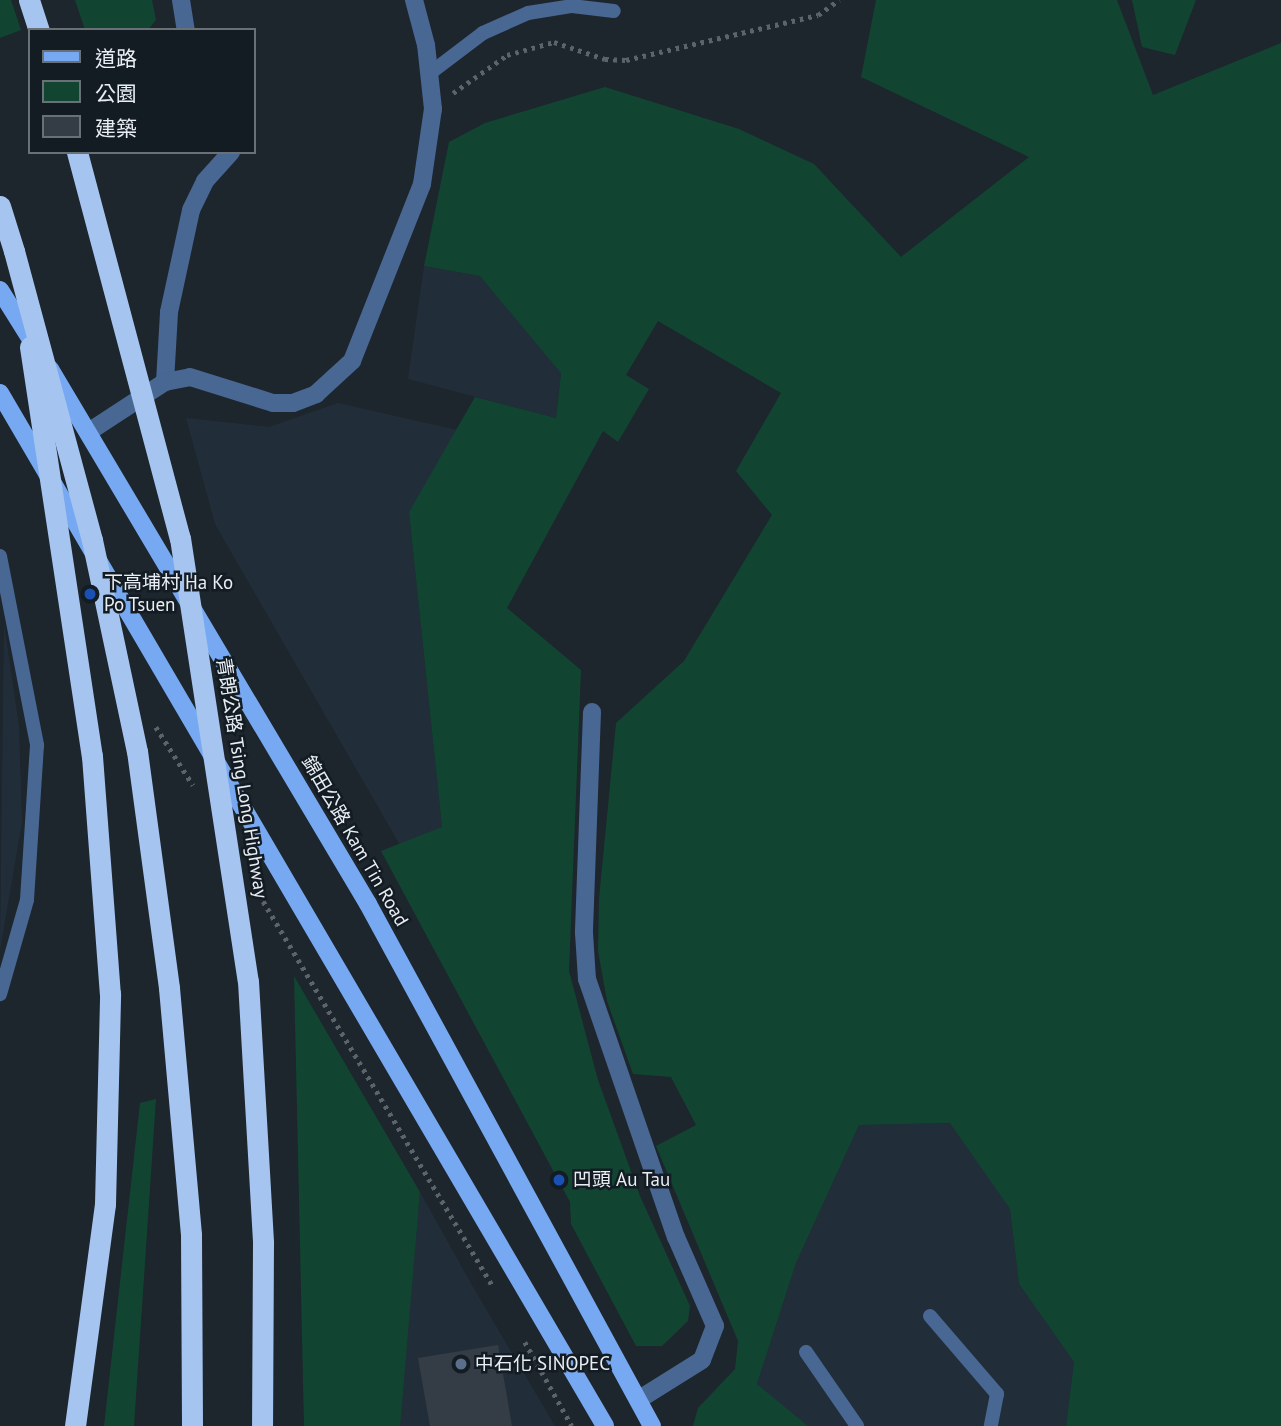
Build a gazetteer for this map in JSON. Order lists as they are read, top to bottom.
{
  "streets": {
    "highway": ["青朗公路 Tsing Long Highway"],
    "main road": ["錦田公路 Kam Tin Road"]
  },
  "places": ["下高埔村 Ha Ko Po Tsuen", "凹頭 Au Tau", "中石化 SINOPEC"],
  "legend": ["道路", "公園", "建築"]
}
